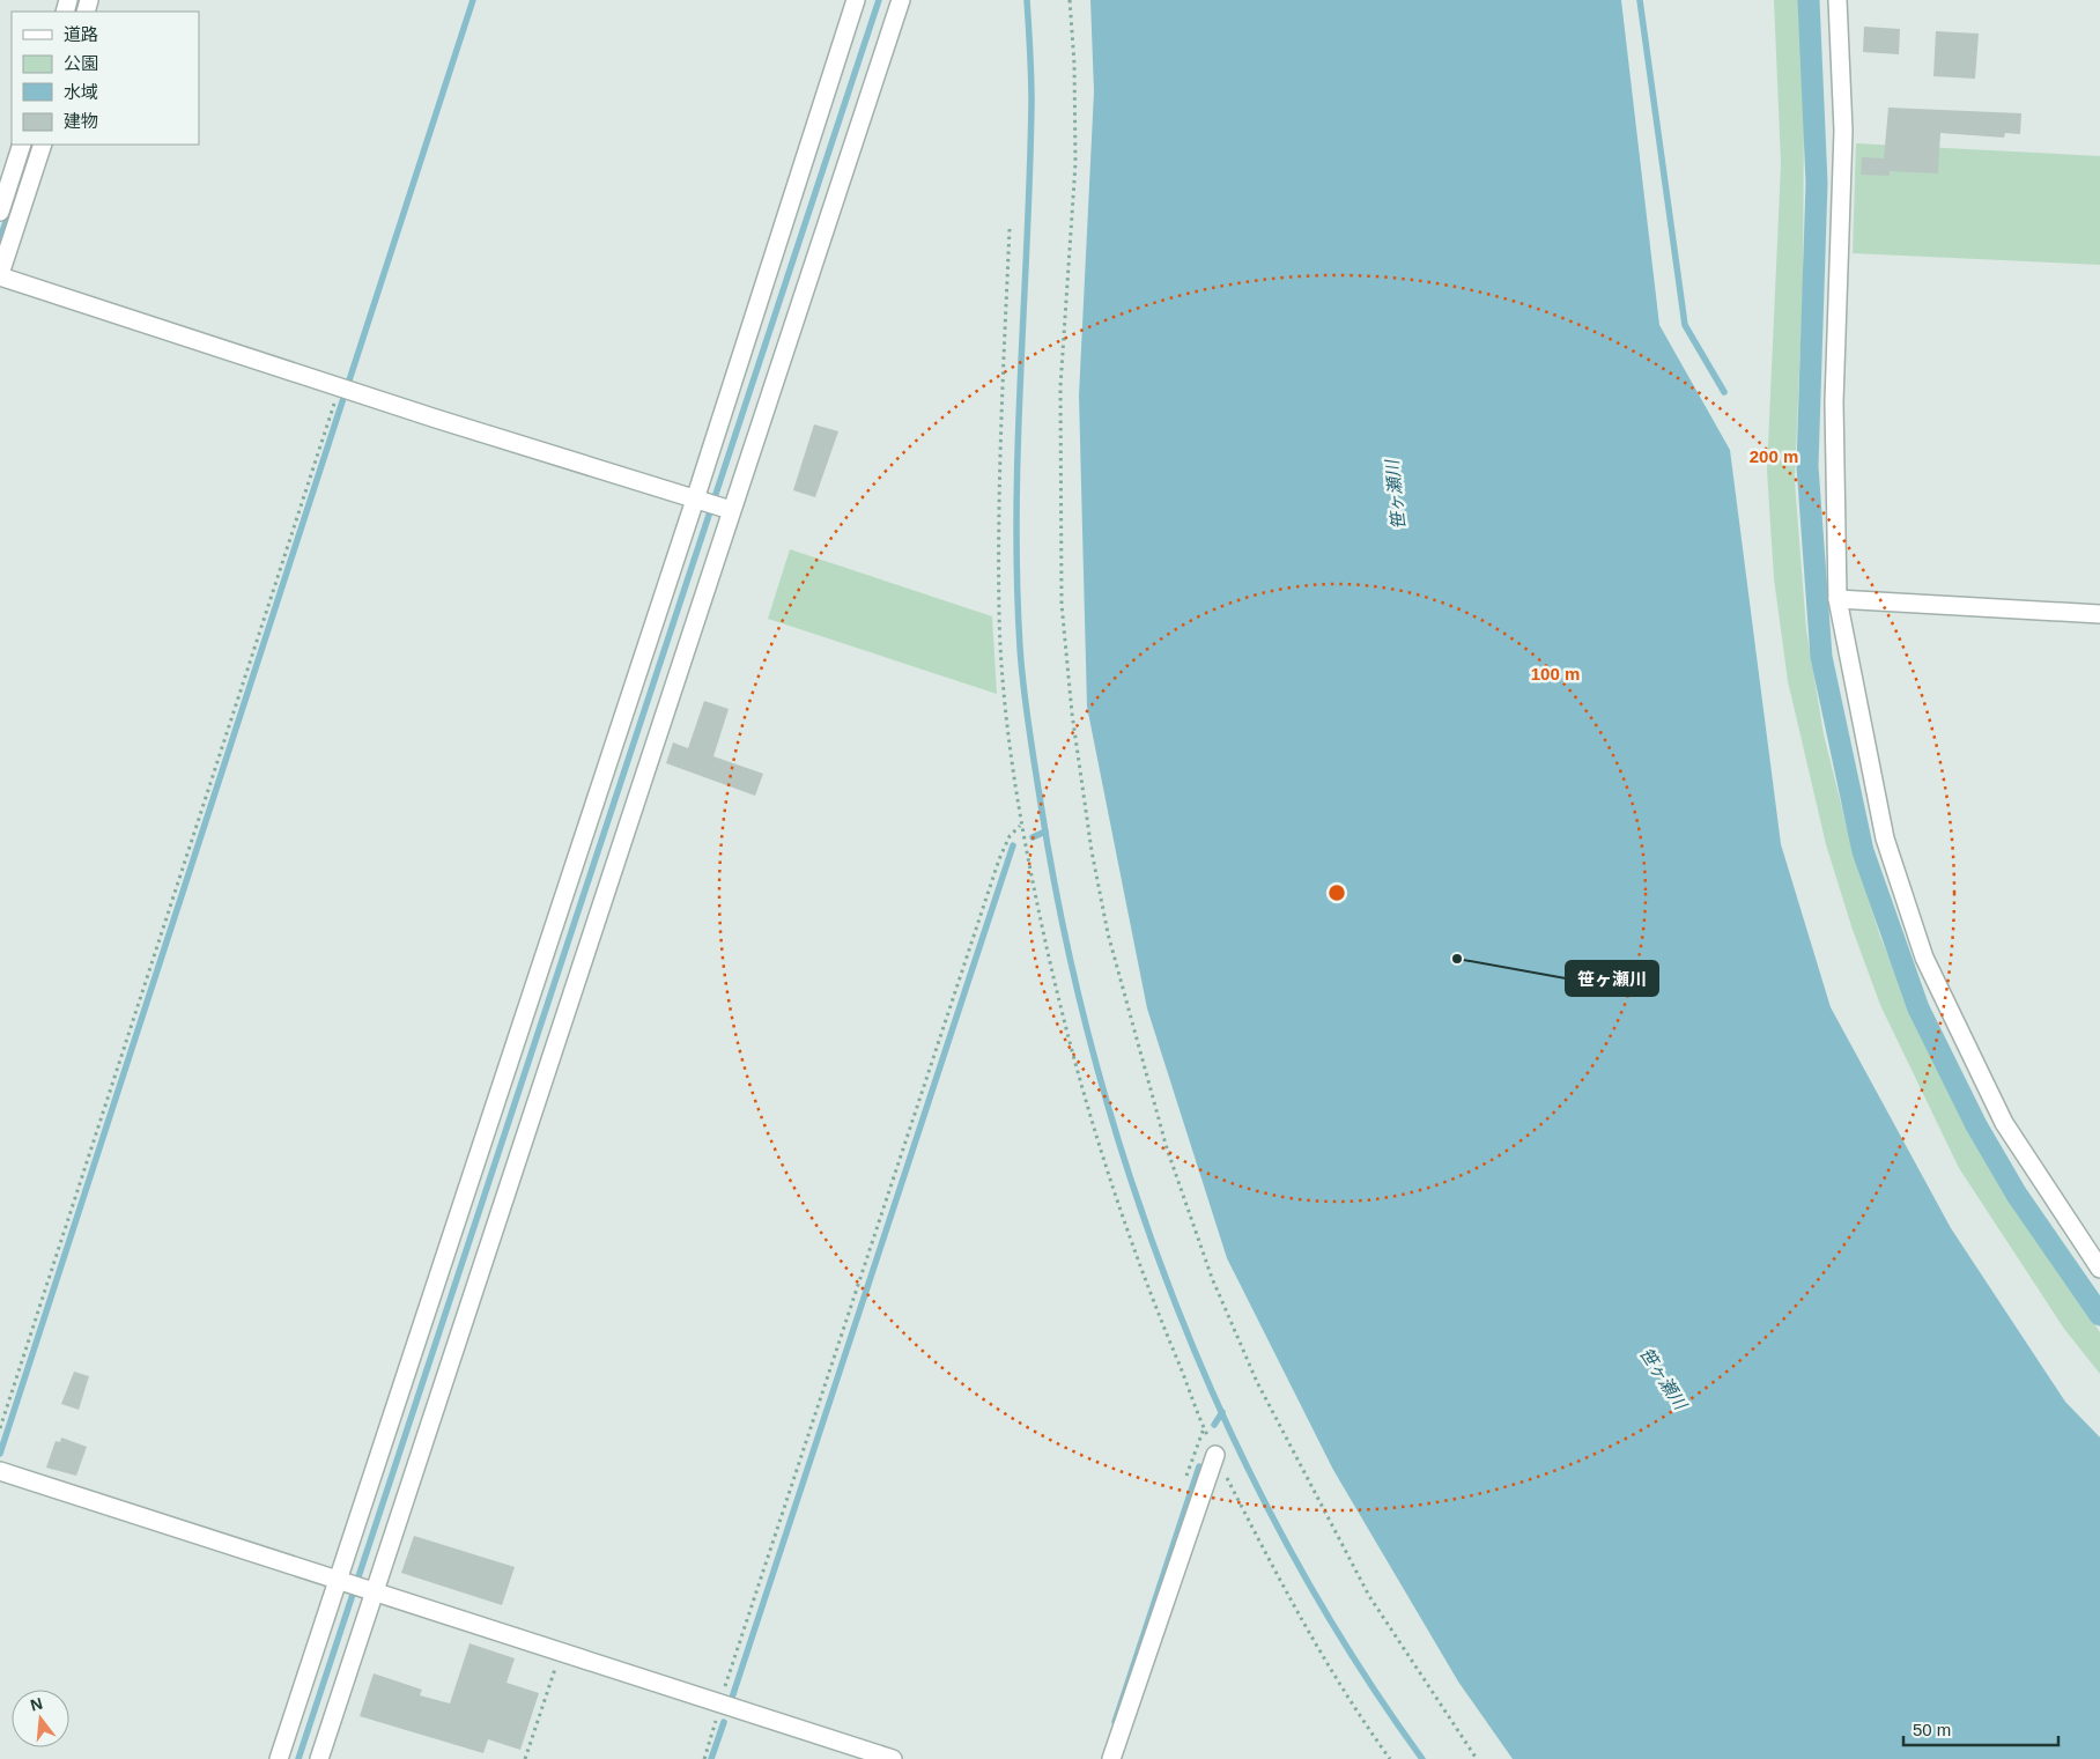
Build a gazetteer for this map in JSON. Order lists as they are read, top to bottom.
{
  "water": ["笹ヶ瀬川"],
  "places": ["笹ヶ瀬川"],
  "legend": [
    "道路",
    "公園",
    "水域",
    "建物"
  ],
  "scale_bar": "50 m",
  "north": "top",
  "rings": ["200 m", "100 m"]
}
